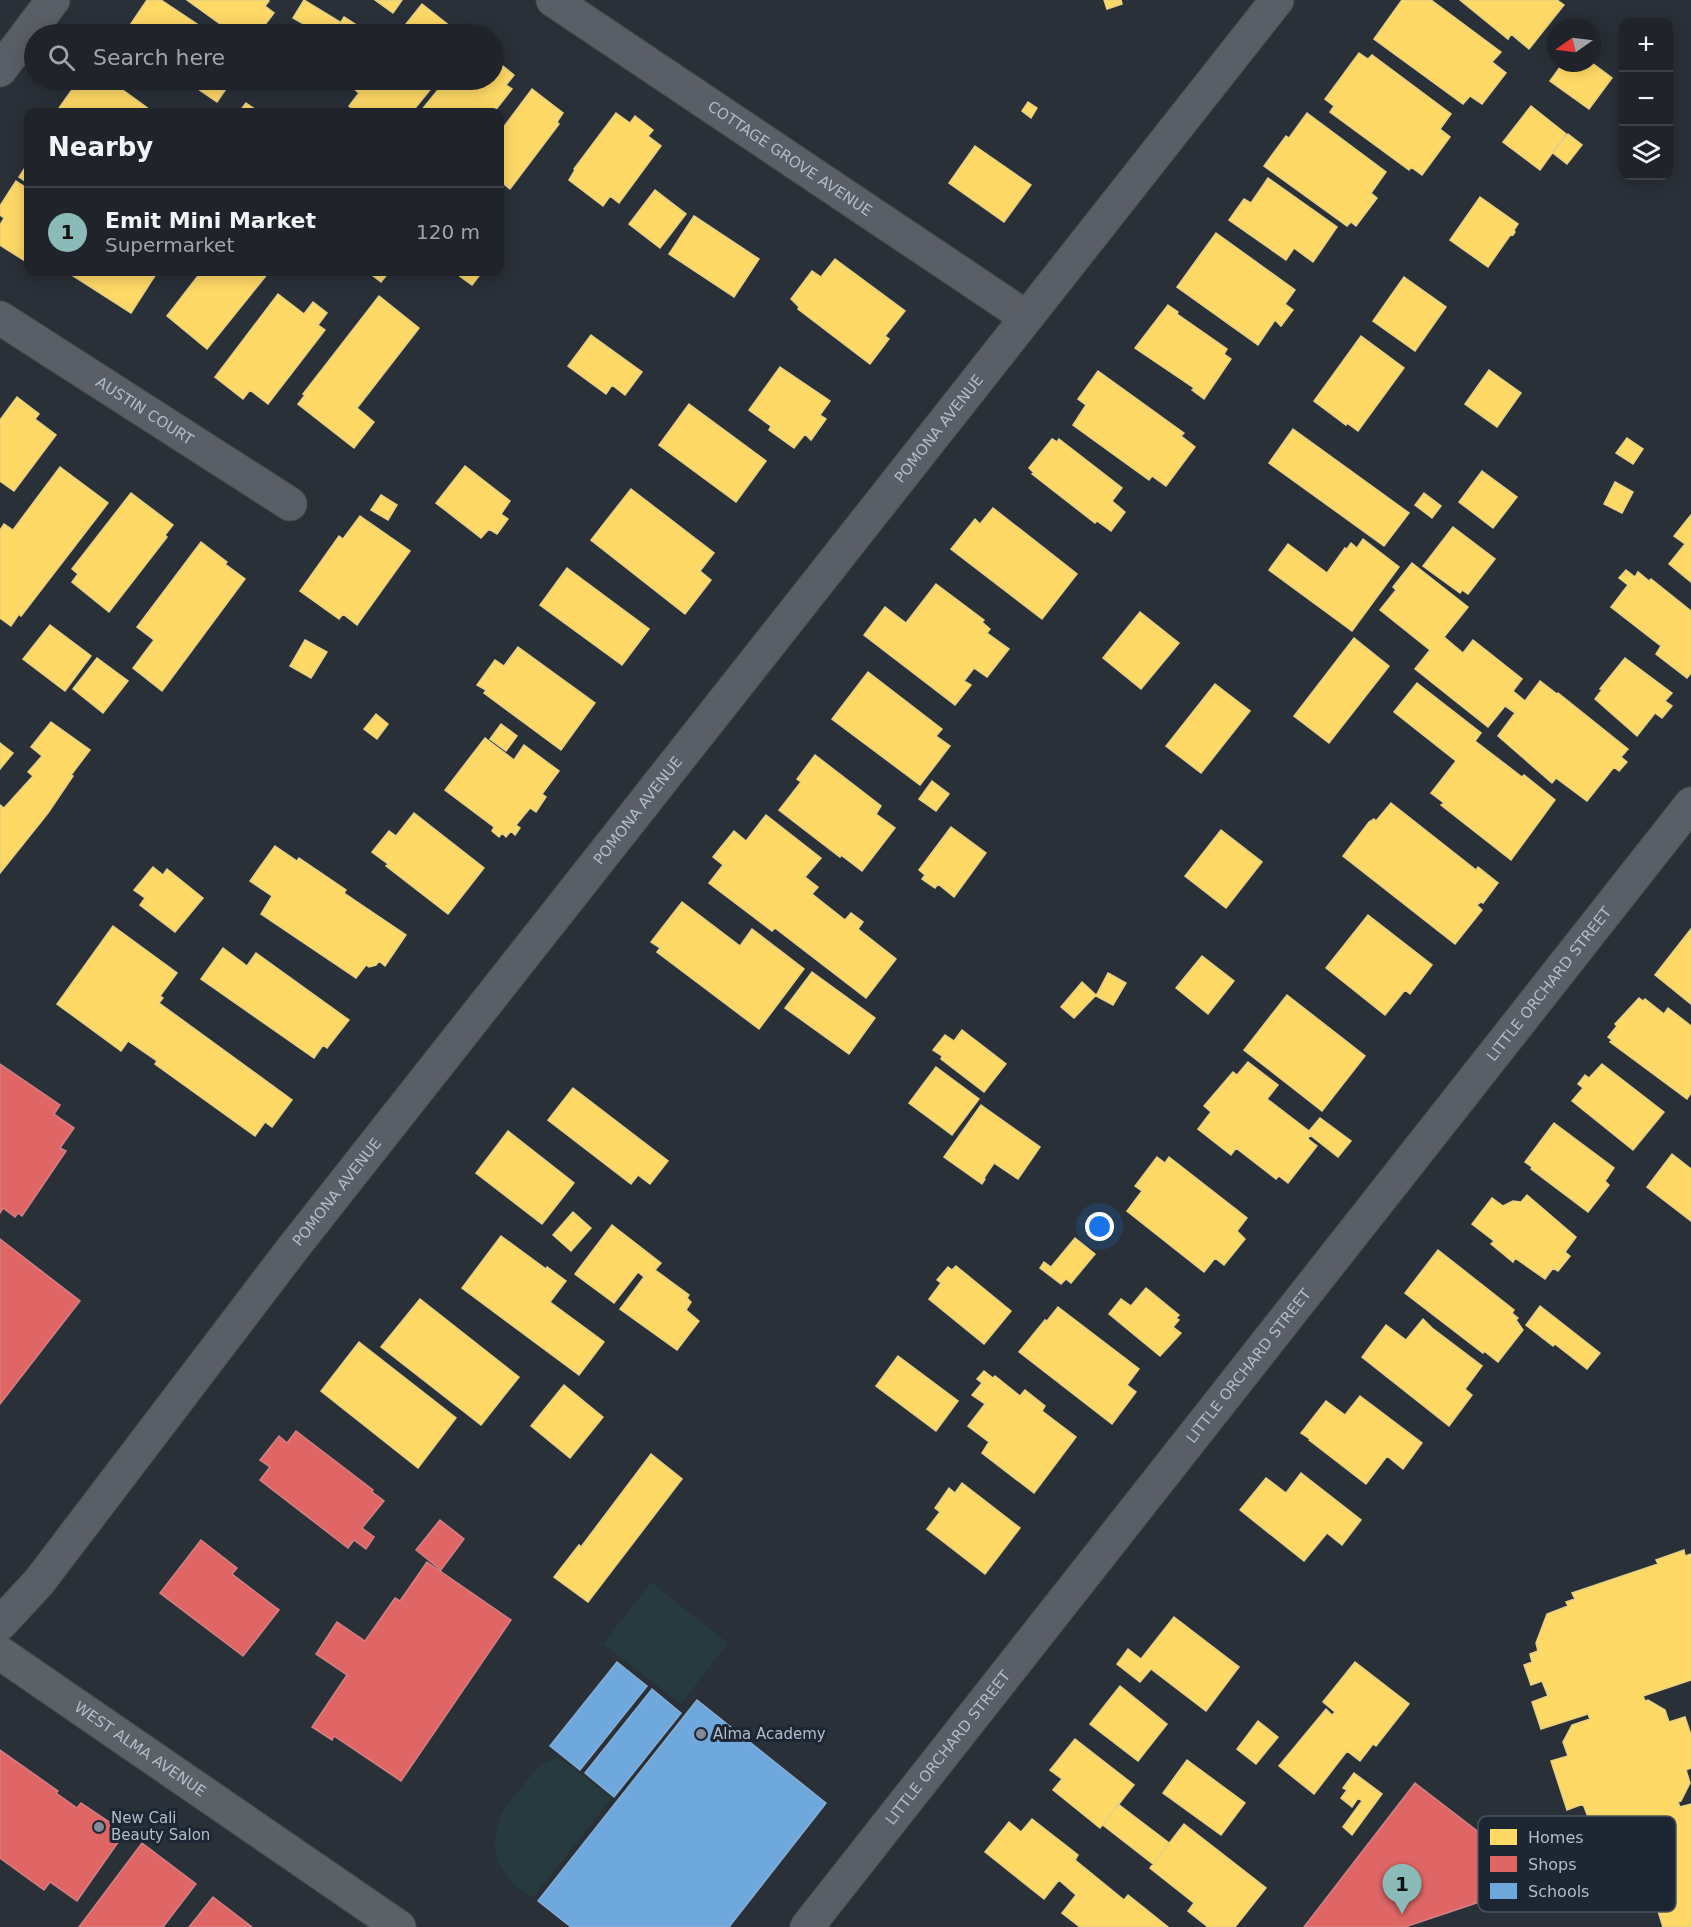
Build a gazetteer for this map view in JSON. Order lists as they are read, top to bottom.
{
  "streets": {
    "main road": ["WEST ALMA AVENUE"],
    "street": [
      "COTTAGE GROVE AVENUE",
      "AUSTIN COURT",
      "POMONA AVENUE",
      "LITTLE ORCHARD STREET"
    ]
  },
  "crossings": [
    ["COTTAGE GROVE AVENUE", "POMONA AVENUE"]
  ],
  "places": ["Alma Academy", "New Cali Beauty Salon"],
  "legend": ["Homes", "Shops", "Schools"],
  "north": "left",
  "page": {
    "map_buttons": ["+", "−"],
    "search": "Search here",
    "heading": "Nearby",
    "list": [
      {
        "mark": "1",
        "name": "Emit Mini Market",
        "note": "Supermarket",
        "value": "120 m"
      }
    ],
    "pins": "1"
  }
}
